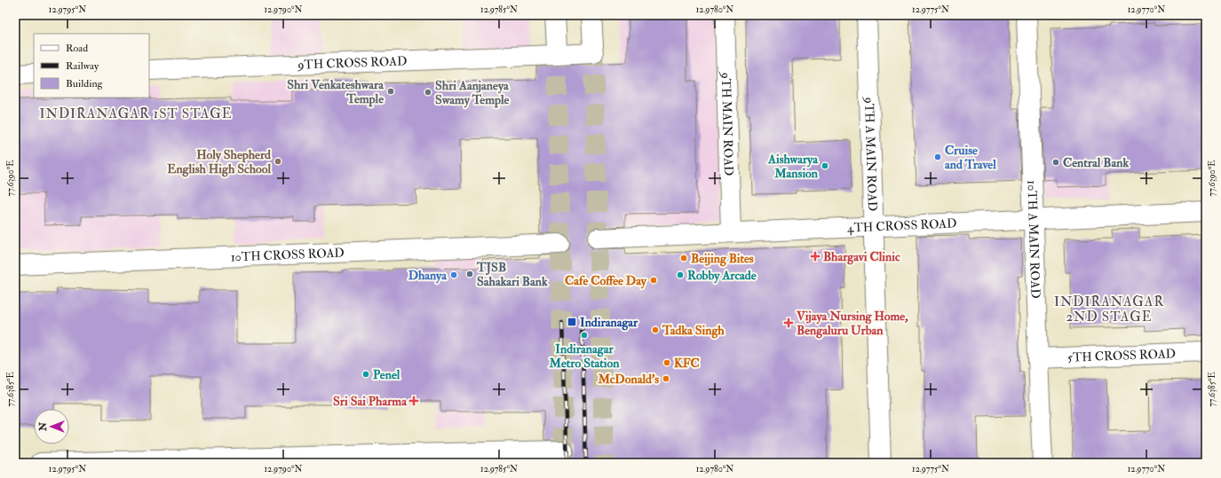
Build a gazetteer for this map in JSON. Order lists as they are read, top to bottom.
{
  "streets": {
    "street": [
      "9TH CROSS ROAD",
      "9TH MAIN ROAD",
      "9TH A MAIN ROAD",
      "4TH CROSS ROAD",
      "10TH A MAIN ROAD",
      "10TH CROSS ROAD",
      "5TH CROSS ROAD"
    ]
  },
  "crossings": [
    ["9TH MAIN ROAD", "4TH CROSS ROAD"],
    ["9TH A MAIN ROAD", "4TH CROSS ROAD"],
    ["4TH CROSS ROAD", "10TH A MAIN ROAD"],
    ["10TH A MAIN ROAD", "5TH CROSS ROAD"]
  ],
  "districts": ["INDIRANAGAR 1ST STAGE", "INDIRANAGAR 2ND STAGE"],
  "places": {
    "other": [
      "Shri Venkateshwara Temple",
      "Shri Aanjaneya Swamy Temple",
      "Cruise and Travel",
      "Holy Shepherd English High School",
      "Central Bank",
      "Aishwarya Mansion",
      "Beijing Bites",
      "TJSB Sahakari Bank",
      "Dhanya",
      "Robby Arcade",
      "Cafe Coffee Day",
      "Tadka Singh",
      "Indiranagar Metro Station",
      "KFC",
      "Penel",
      "McDonald's"
    ],
    "health": ["Bhargavi Clinic", "Vijaya Nursing Home, Bengaluru Urban", "Sri Sai Pharma"],
    "transit": ["Indiranagar"]
  },
  "legend": ["Road", "Railway", "Building"],
  "north": "left",
  "coordinates": [
    "12.9795°N",
    "12.9790°N",
    "12.9785°N",
    "12.9780°N",
    "12.9775°N",
    "12.9770°N",
    "77.6390°E",
    "77.6385°E"
  ]
}
